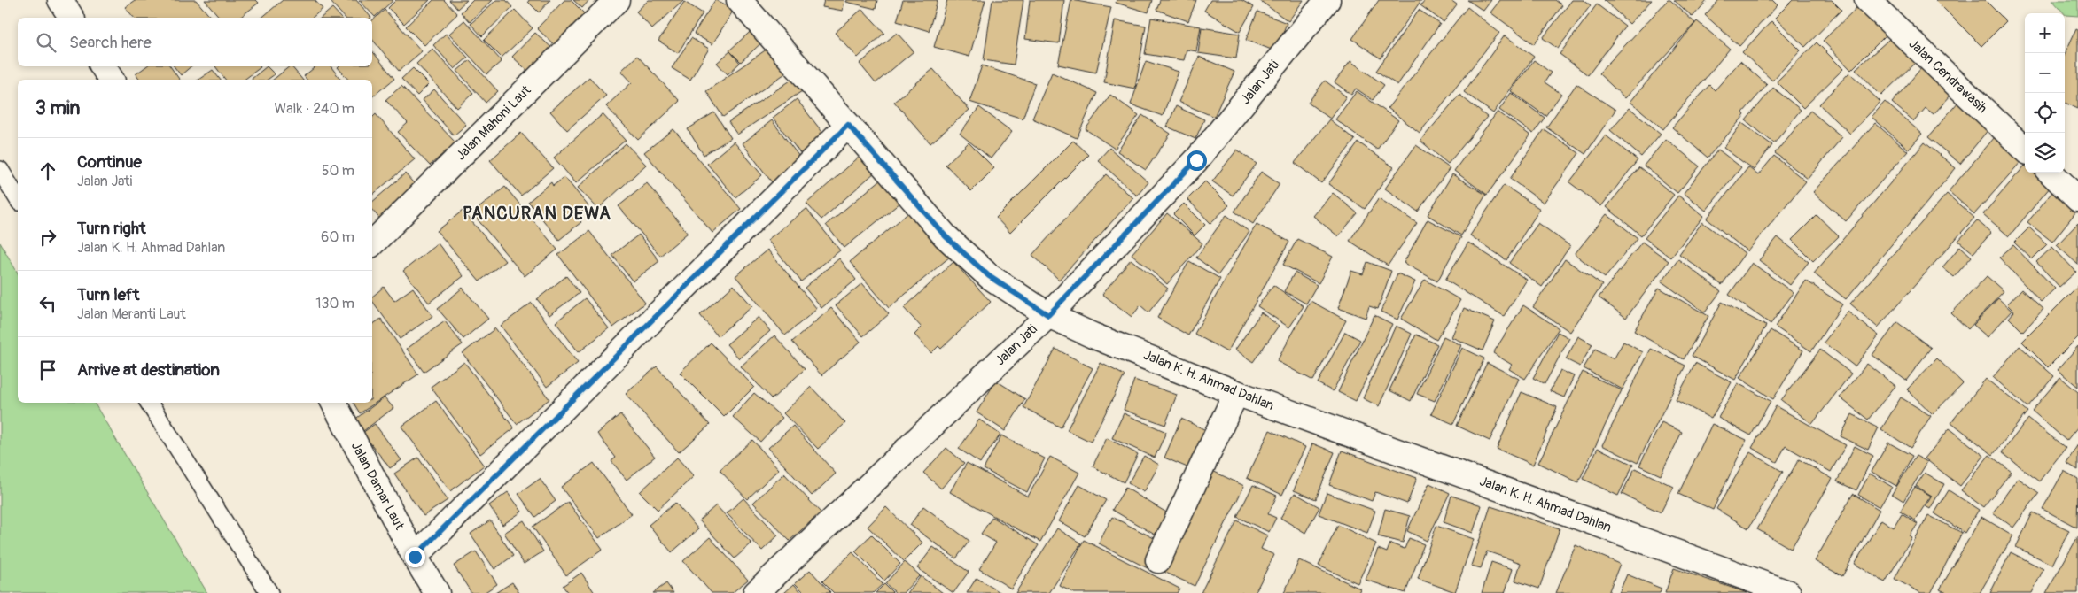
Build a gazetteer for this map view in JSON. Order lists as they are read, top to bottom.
{
  "streets": {
    "street": [
      "Jalan Cendrawasih",
      "Jalan Jati",
      "Jalan Mahoni Laut",
      "Jalan K. H. Ahmad Dahlan",
      "Jalan Damar Laut"
    ]
  },
  "crossings": [
    ["Jalan Jati", "Jalan K. H. Ahmad Dahlan"]
  ],
  "districts": ["PANCURAN DEWA"],
  "page": {
    "map_buttons": ["+", "−"],
    "search": "Search here",
    "heading": ["3 min", "Walk · 240 m"],
    "list": [
      ["Continue", "Jalan Jati", "50 m"],
      ["Turn right", "Jalan K. H. Ahmad Dahlan", "60 m"],
      ["Turn left", "Jalan Meranti Laut", "130 m"],
      "Arrive at destination"
    ]
  }
}
